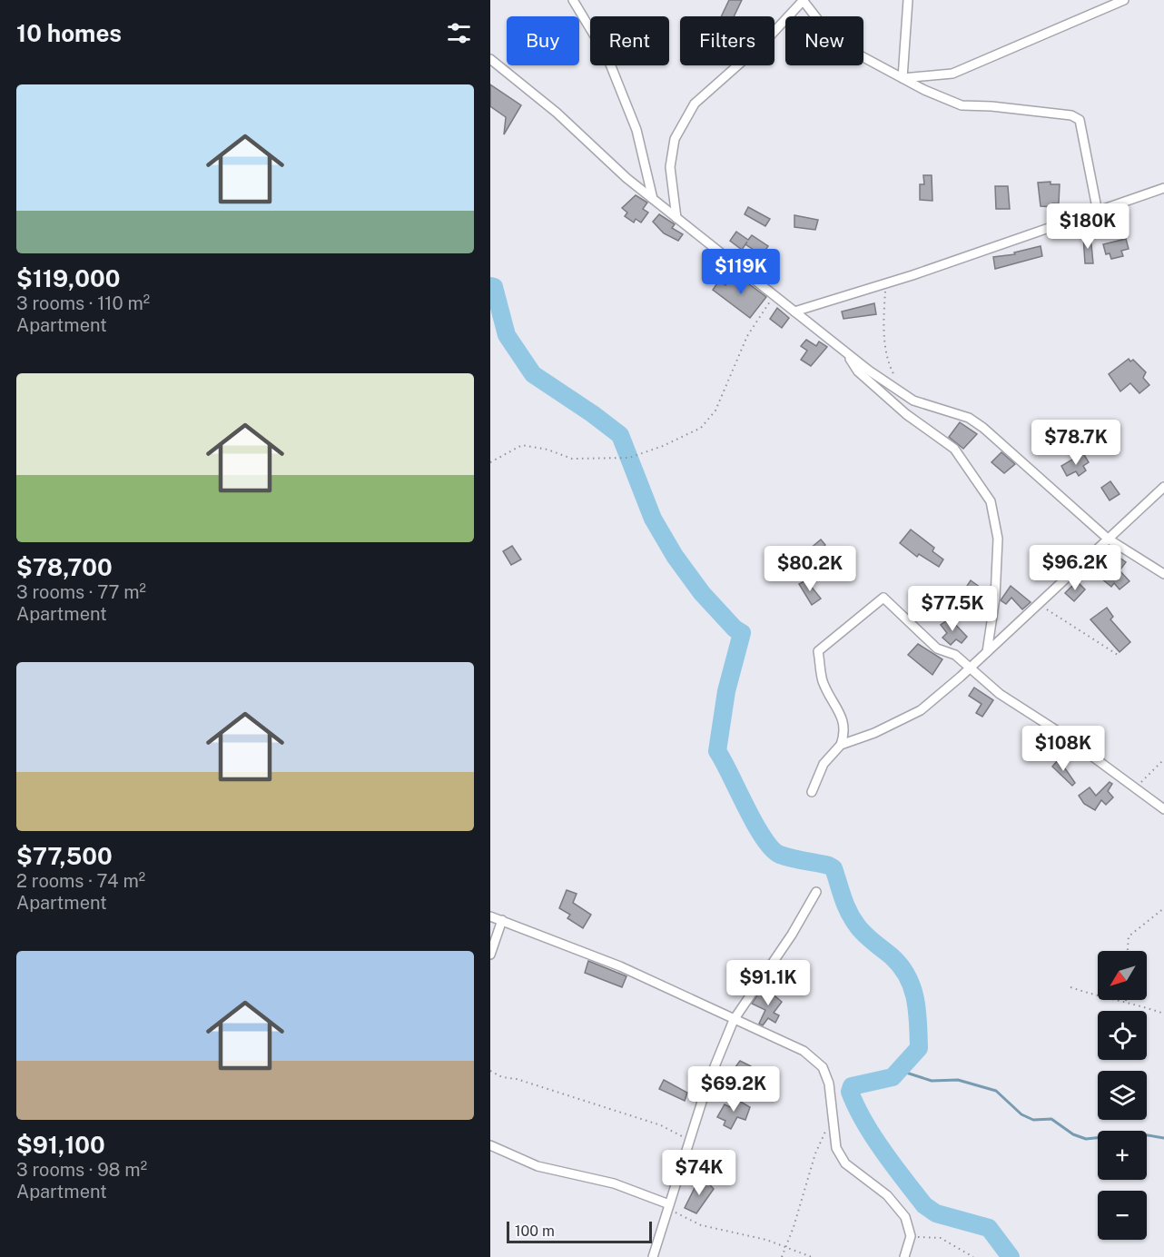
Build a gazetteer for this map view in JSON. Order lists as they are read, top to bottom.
{
  "scale_bar": "100 m",
  "north": "bottom left",
  "page": {
    "heading": "10 homes",
    "chip": [
      "Buy",
      "Rent",
      "Filters",
      "New"
    ],
    "list": [
      {
        "name": "$119,000",
        "note": "3 rooms · 110 m² · Apartment"
      },
      {
        "name": "$78,700",
        "note": "3 rooms · 77 m² · Apartment"
      },
      {
        "name": "$77,500",
        "note": "2 rooms · 74 m² · Apartment"
      },
      {
        "name": "$91,100",
        "note": "3 rooms · 98 m² · Apartment"
      }
    ],
    "price": [
      "$180K",
      "$119K",
      "$78.7K",
      "$96.2K",
      "$80.2K",
      "$77.5K",
      "$108K",
      "$91.1K",
      "$69.2K",
      "$74K"
    ],
    "map_buttons": ["+", "−"],
    "scale": "100 m"
  }
}
